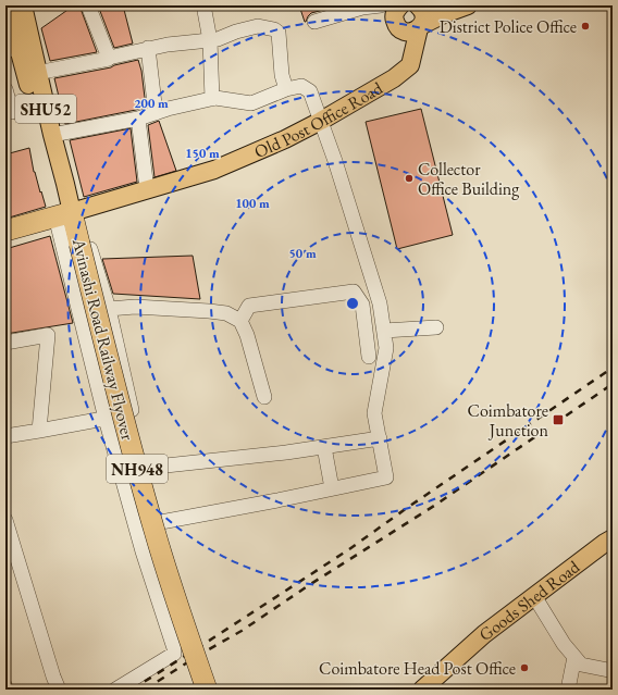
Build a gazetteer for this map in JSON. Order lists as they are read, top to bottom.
{
  "streets": {
    "highway": ["Avinashi Road Railway Flyover", "NH948"],
    "main road": ["SHU52", "Old Post Office Road", "Goods Shed Road"]
  },
  "crossings": [
    ["SHU52", "Old Post Office Road"],
    ["SHU52", "Avinashi Road Railway Flyover"],
    ["Old Post Office Road", "Avinashi Road Railway Flyover"]
  ],
  "places": {
    "other": ["District Police Office", "Collector Office Building", "Coimbatore Head Post Office"],
    "transit": ["Coimbatore Junction"]
  },
  "rings": [
    "200 m",
    "150 m",
    "100 m",
    "50 m"
  ]
}
